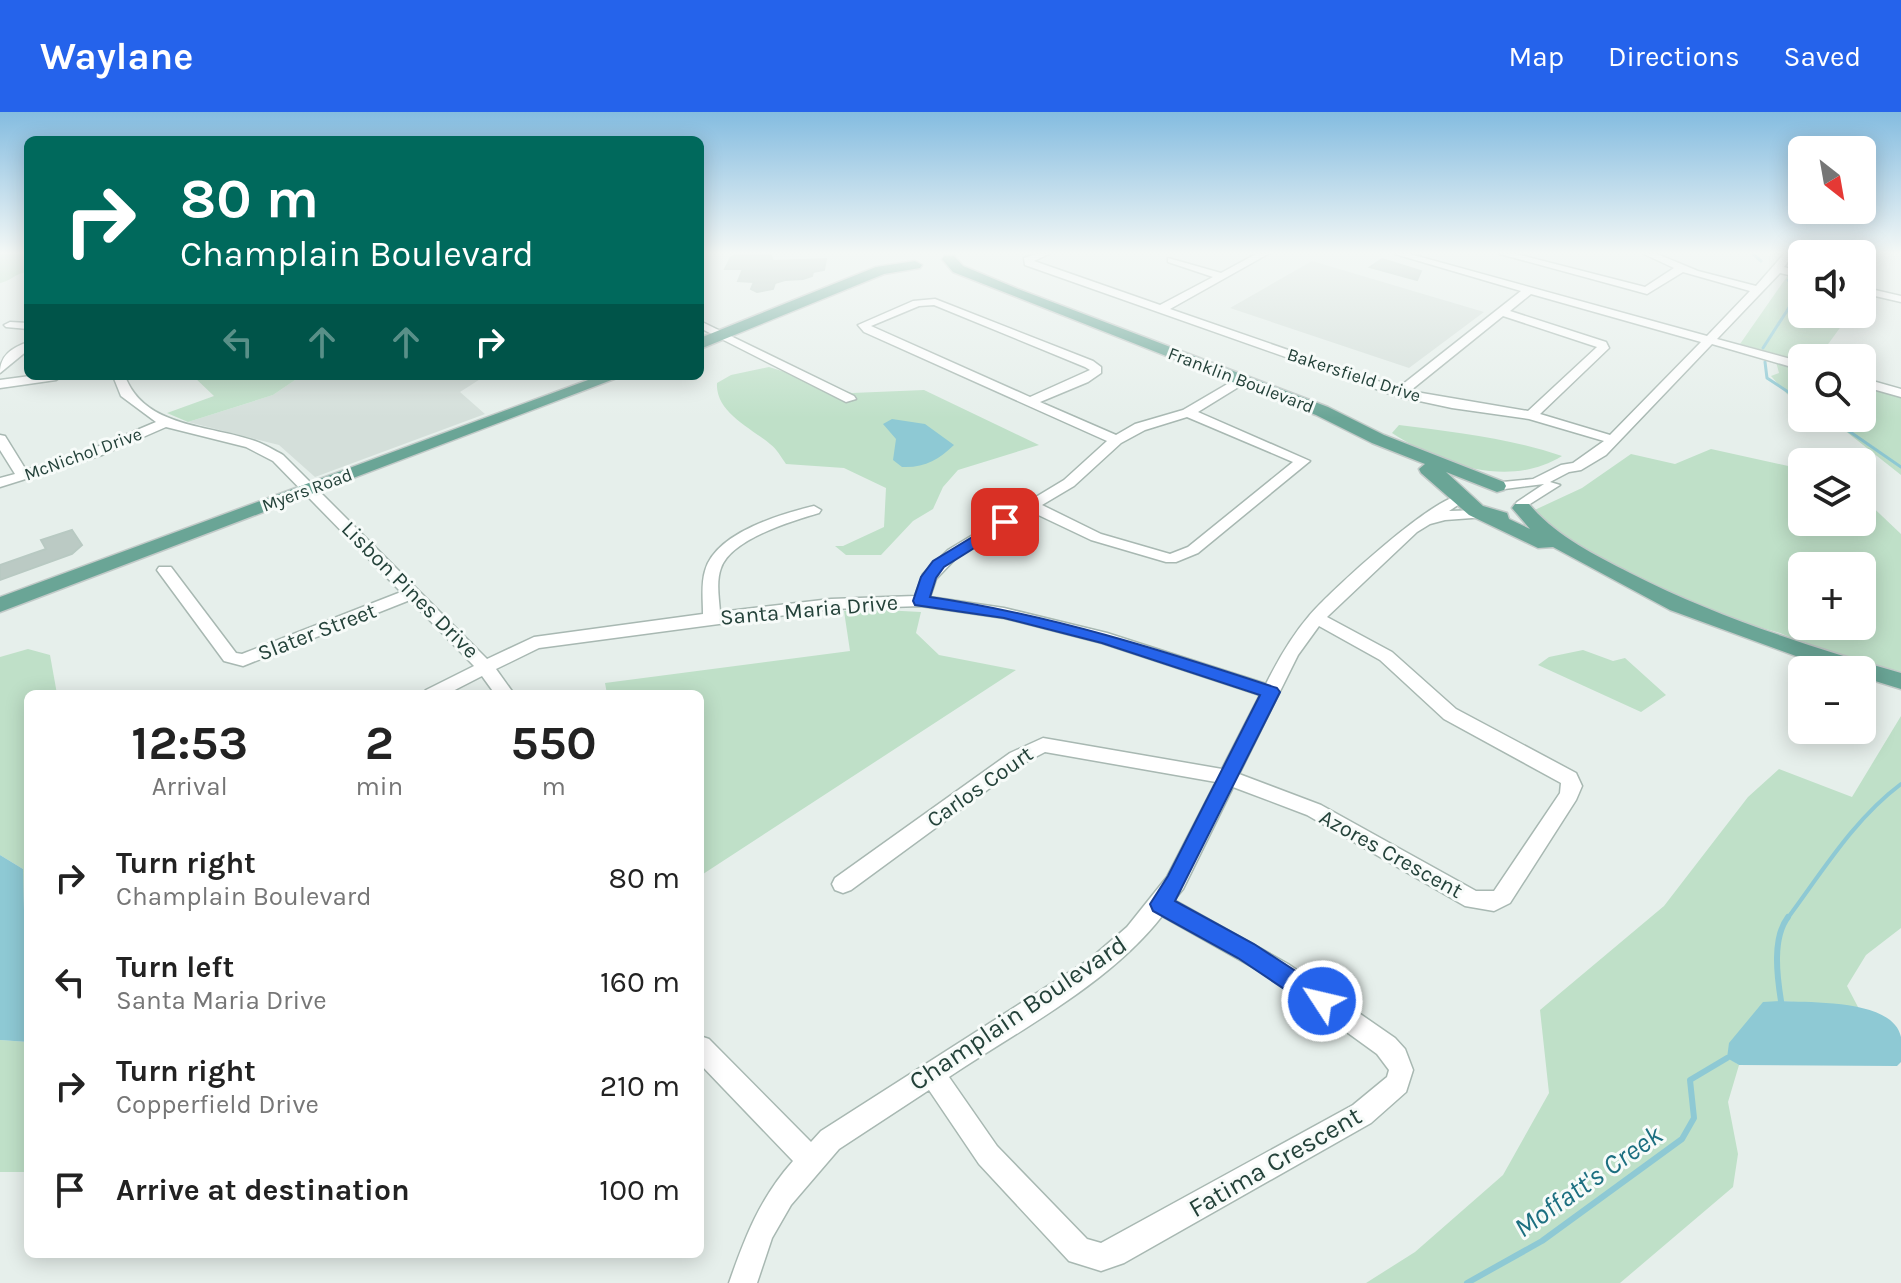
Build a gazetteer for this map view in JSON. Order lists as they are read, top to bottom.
{
  "streets": {
    "main road": ["Franklin Boulevard", "Myers Road"],
    "street": [
      "Bakersfield Drive",
      "McNichol Drive",
      "Lisbon Pines Drive",
      "Santa Maria Drive",
      "Slater Street",
      "Carlos Court",
      "Azores Crescent",
      "Champlain Boulevard",
      "Fatima Crescent"
    ]
  },
  "crossings": [
    ["Franklin Boulevard", "Champlain Boulevard"],
    ["McNichol Drive", "Lisbon Pines Drive"],
    ["Myers Road", "Lisbon Pines Drive"],
    ["Lisbon Pines Drive", "Santa Maria Drive"],
    ["Lisbon Pines Drive", "Slater Street"],
    ["Santa Maria Drive", "Champlain Boulevard"],
    ["Carlos Court", "Azores Crescent"],
    ["Carlos Court", "Champlain Boulevard"],
    ["Azores Crescent", "Champlain Boulevard"],
    ["Champlain Boulevard", "Fatima Crescent"]
  ],
  "water": ["Moffatt's Creek"],
  "north": "bottom right",
  "page": {
    "header": "Waylane",
    "nav": ["Map", "Directions", "Saved"],
    "map_buttons": ["+", "−"],
    "turn": ["80 m", "Champlain Boulevard"],
    "eta": [
      "12:53",
      "Arrival",
      "2",
      "min",
      "550",
      "m"
    ],
    "list": [
      {
        "name": "Turn right",
        "note": "Champlain Boulevard",
        "value": "80 m"
      },
      {
        "name": "Turn left",
        "note": "Santa Maria Drive",
        "value": "160 m"
      },
      {
        "name": "Turn right",
        "note": "Copperfield Drive",
        "value": "210 m"
      },
      {
        "name": "Arrive at destination",
        "value": "100 m"
      }
    ]
  }
}
